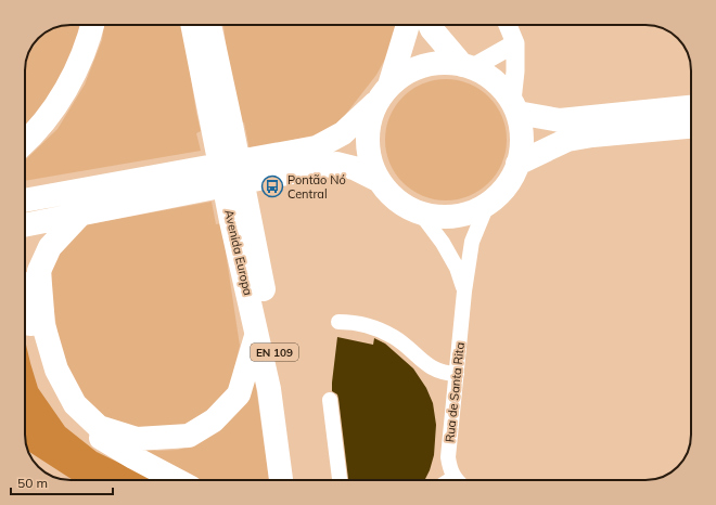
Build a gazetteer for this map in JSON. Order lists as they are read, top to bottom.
{
  "streets": {
    "main road": ["Avenida Europa", "EN 109"],
    "street": ["Rua de Santa Rita"]
  },
  "places": {
    "bus stop": ["Pontão Nó Central"]
  },
  "scale_bar": "50 m"
}
